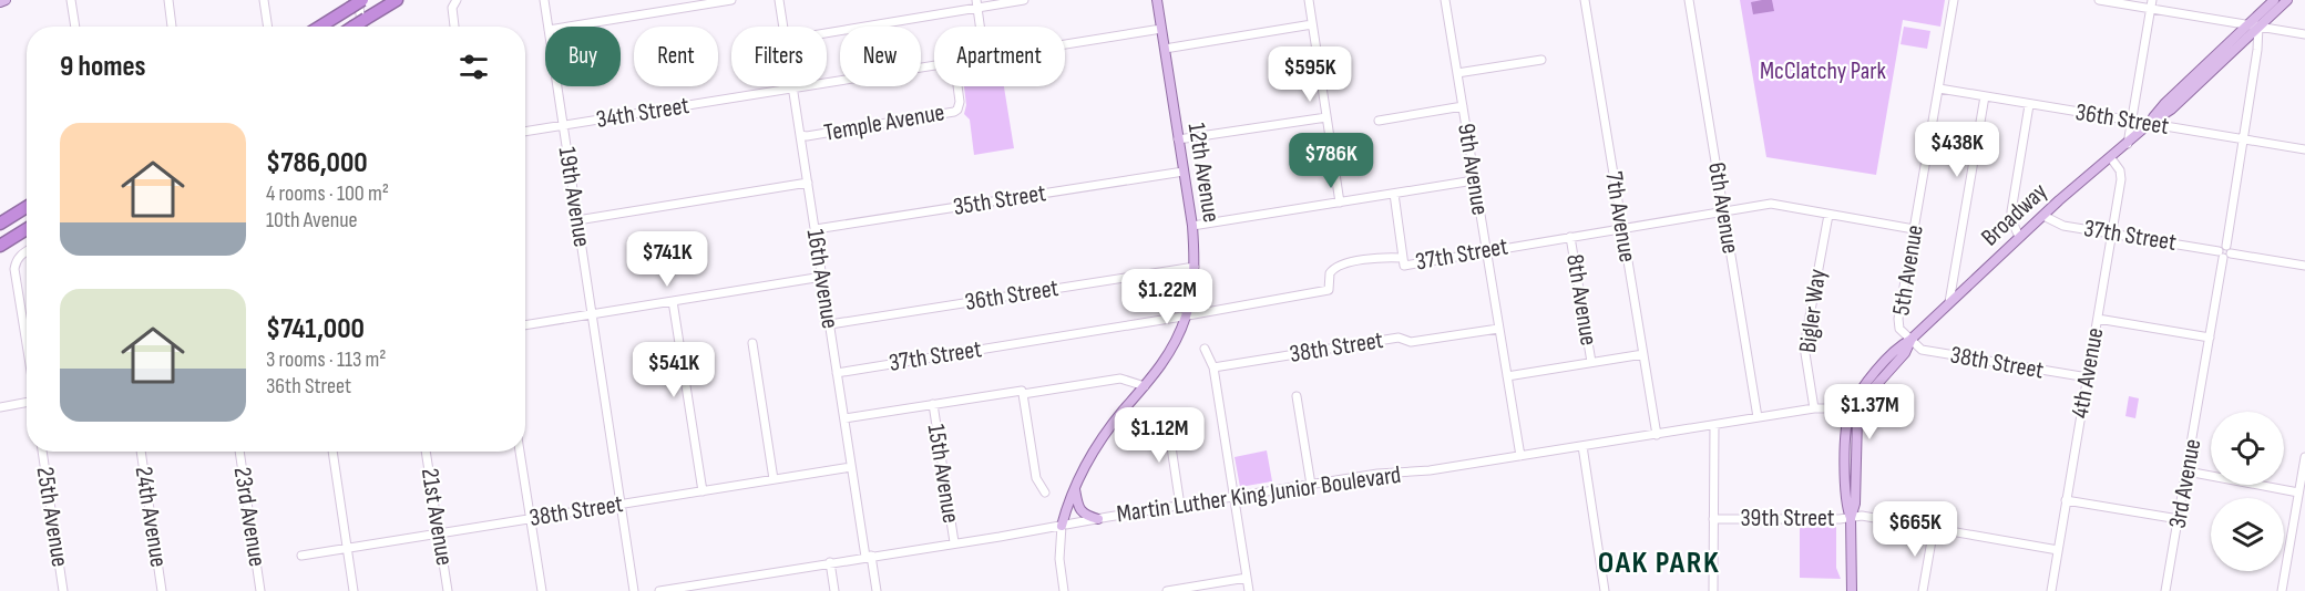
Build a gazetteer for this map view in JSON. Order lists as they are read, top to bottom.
{
  "streets": {
    "main road": ["12th Avenue", "Broadway"],
    "street": [
      "34th Street",
      "36th Street",
      "Temple Avenue",
      "9th Avenue",
      "19th Avenue",
      "35th Street",
      "6th Avenue",
      "7th Avenue",
      "37th Street",
      "5th Avenue",
      "16th Avenue",
      "8th Avenue",
      "Bigler Way",
      "38th Street",
      "4th Avenue",
      "15th Avenue",
      "3rd Avenue",
      "Martin Luther King Junior Boulevard",
      "25th Avenue",
      "24th Avenue",
      "23rd Avenue",
      "21st Avenue",
      "39th Street"
    ]
  },
  "crossings": [
    ["34th Street", "12th Avenue"],
    ["34th Street", "19th Avenue"],
    ["34th Street", "16th Avenue"],
    ["36th Street", "12th Avenue"],
    ["36th Street", "Broadway"],
    ["36th Street", "5th Avenue"],
    ["36th Street", "16th Avenue"],
    ["Temple Avenue", "16th Avenue"],
    ["9th Avenue", "37th Street"],
    ["9th Avenue", "38th Street"],
    ["9th Avenue", "Martin Luther King Junior Boulevard"],
    ["12th Avenue", "35th Street"],
    ["12th Avenue", "37th Street"],
    ["12th Avenue", "Martin Luther King Junior Boulevard"],
    ["19th Avenue", "38th Street"],
    ["35th Street", "16th Avenue"],
    ["6th Avenue", "37th Street"],
    ["6th Avenue", "Martin Luther King Junior Boulevard"],
    ["Broadway", "37th Street"],
    ["Broadway", "5th Avenue"],
    ["Broadway", "38th Street"],
    ["Broadway", "4th Avenue"],
    ["Broadway", "Martin Luther King Junior Boulevard"],
    ["Broadway", "39th Street"],
    ["7th Avenue", "37th Street"],
    ["7th Avenue", "Martin Luther King Junior Boulevard"],
    ["37th Street", "5th Avenue"],
    ["37th Street", "16th Avenue"],
    ["37th Street", "8th Avenue"],
    ["37th Street", "Bigler Way"],
    ["37th Street", "4th Avenue"],
    ["37th Street", "3rd Avenue"],
    ["5th Avenue", "38th Street"],
    ["16th Avenue", "38th Street"],
    ["16th Avenue", "Martin Luther King Junior Boulevard"],
    ["Bigler Way", "Martin Luther King Junior Boulevard"],
    ["38th Street", "4th Avenue"],
    ["38th Street", "21st Avenue"],
    ["4th Avenue", "39th Street"],
    ["15th Avenue", "Martin Luther King Junior Boulevard"]
  ],
  "districts": ["OAK PARK"],
  "parks": ["McClatchy Park"],
  "page": {
    "chip": [
      "Buy",
      "Rent",
      "Filters",
      "New",
      "Apartment"
    ],
    "heading": "9 homes",
    "price": [
      "$595K",
      "$438K",
      "$786K",
      "$741K",
      "$1.22M",
      "$541K",
      "$1.37M",
      "$1.12M",
      "$665K"
    ],
    "list": [
      {
        "name": "$786,000",
        "note": "4 rooms · 100 m² · 10th Avenue"
      },
      {
        "name": "$741,000",
        "note": "3 rooms · 113 m² · 36th Street"
      }
    ]
  }
}
